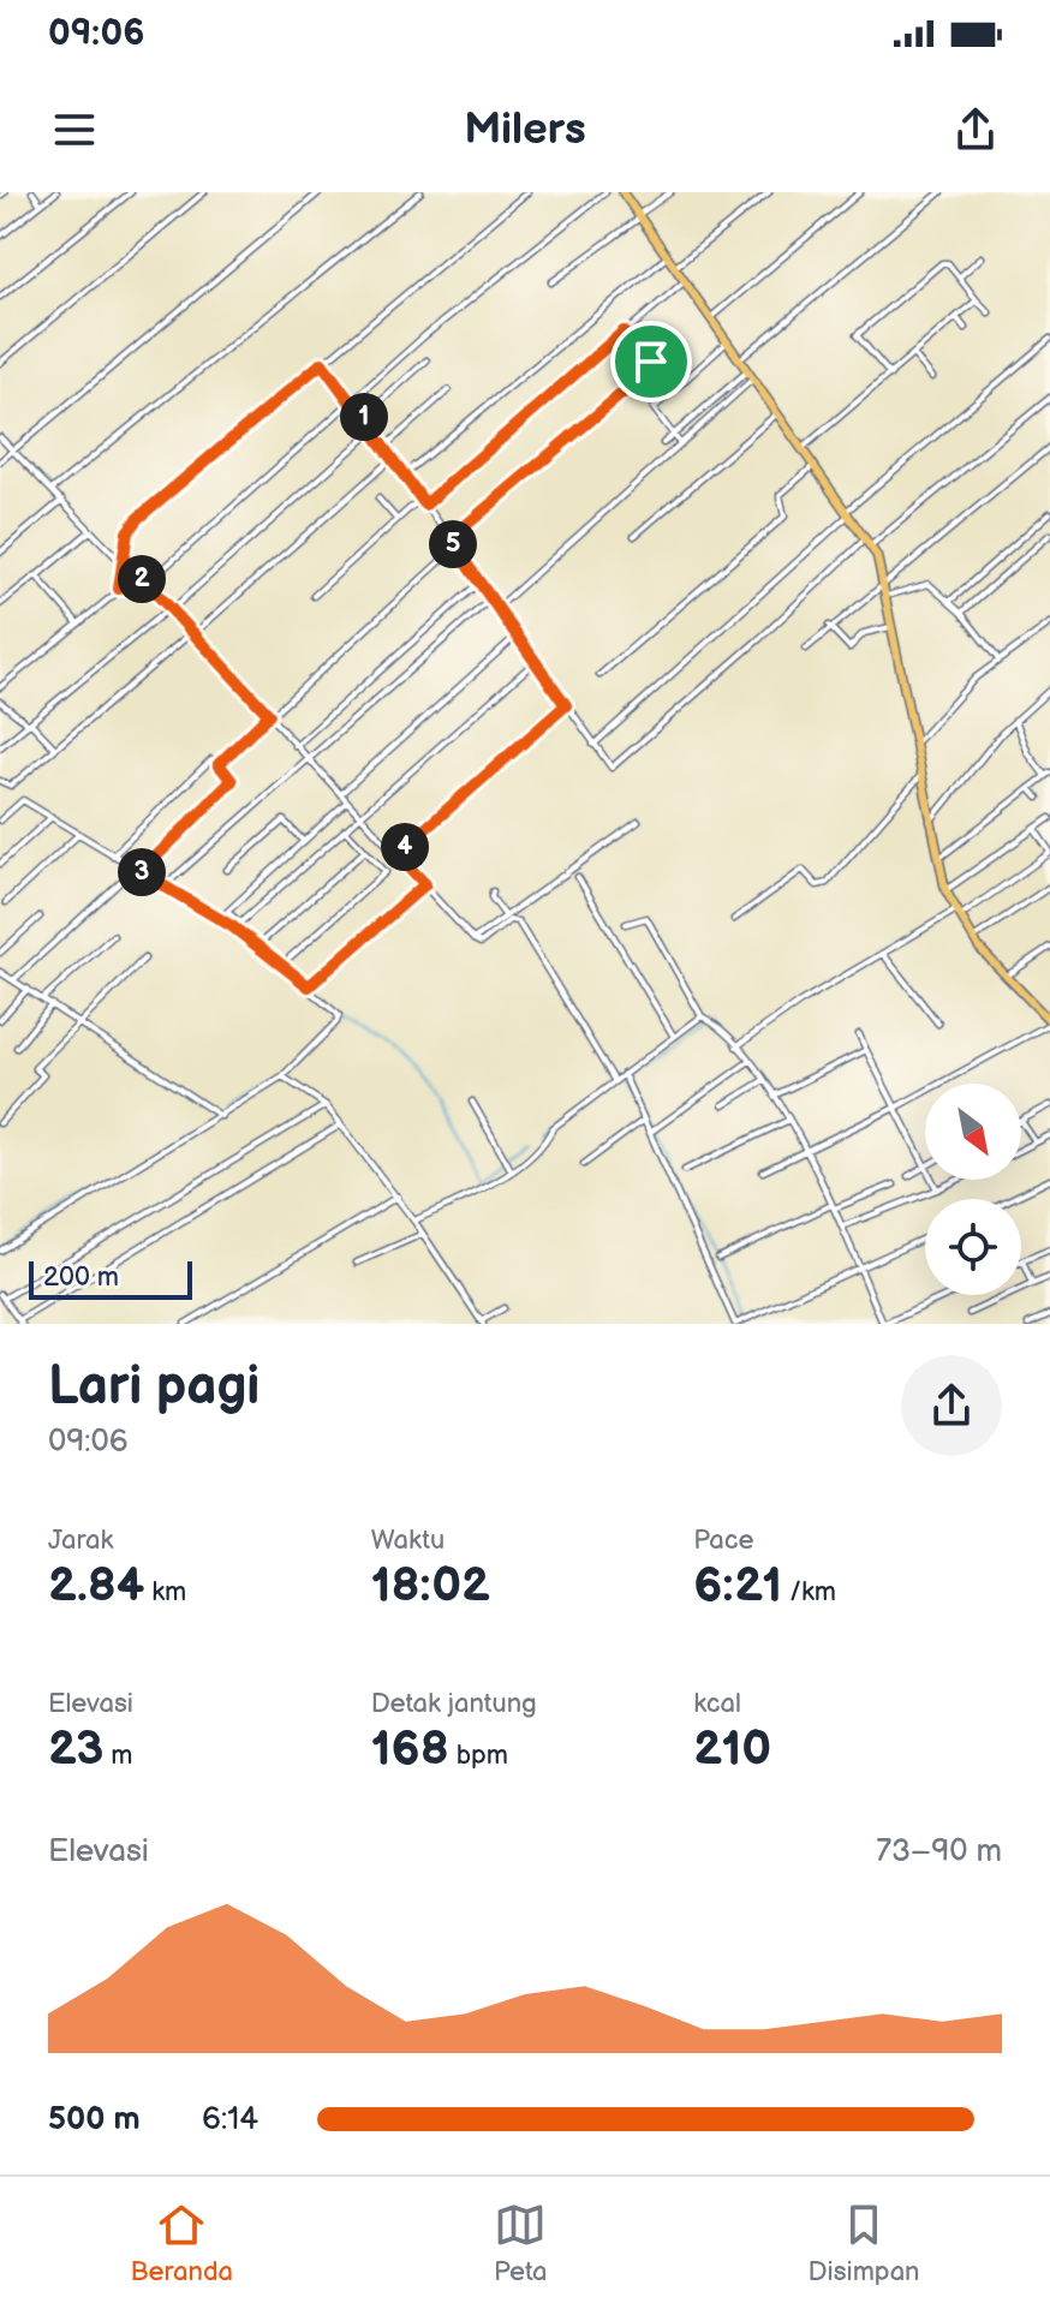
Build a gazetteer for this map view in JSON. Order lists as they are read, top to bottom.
{
  "scale_bar": "200 m",
  "north": "bottom right",
  "page": {
    "status": "09:06",
    "header": "Milers",
    "pins": [
      "1",
      "5",
      "2",
      "4",
      "3"
    ],
    "scale": "200 m",
    "heading": ["Lari pagi", "09:06"],
    "stats": [
      ["Jarak", "2.84 km"],
      ["Waktu", "18:02"],
      ["Pace", "6:21 /km"],
      ["Elevasi", "23 m"],
      ["Detak jantung", "168 bpm"],
      ["kcal", "210"]
    ],
    "chart": ["Elevasi", "73–90 m"],
    "list": [
      {
        "name": "500 m",
        "note": "6:14"
      }
    ],
    "tabs": ["Beranda", "Peta", "Disimpan"]
  }
}
